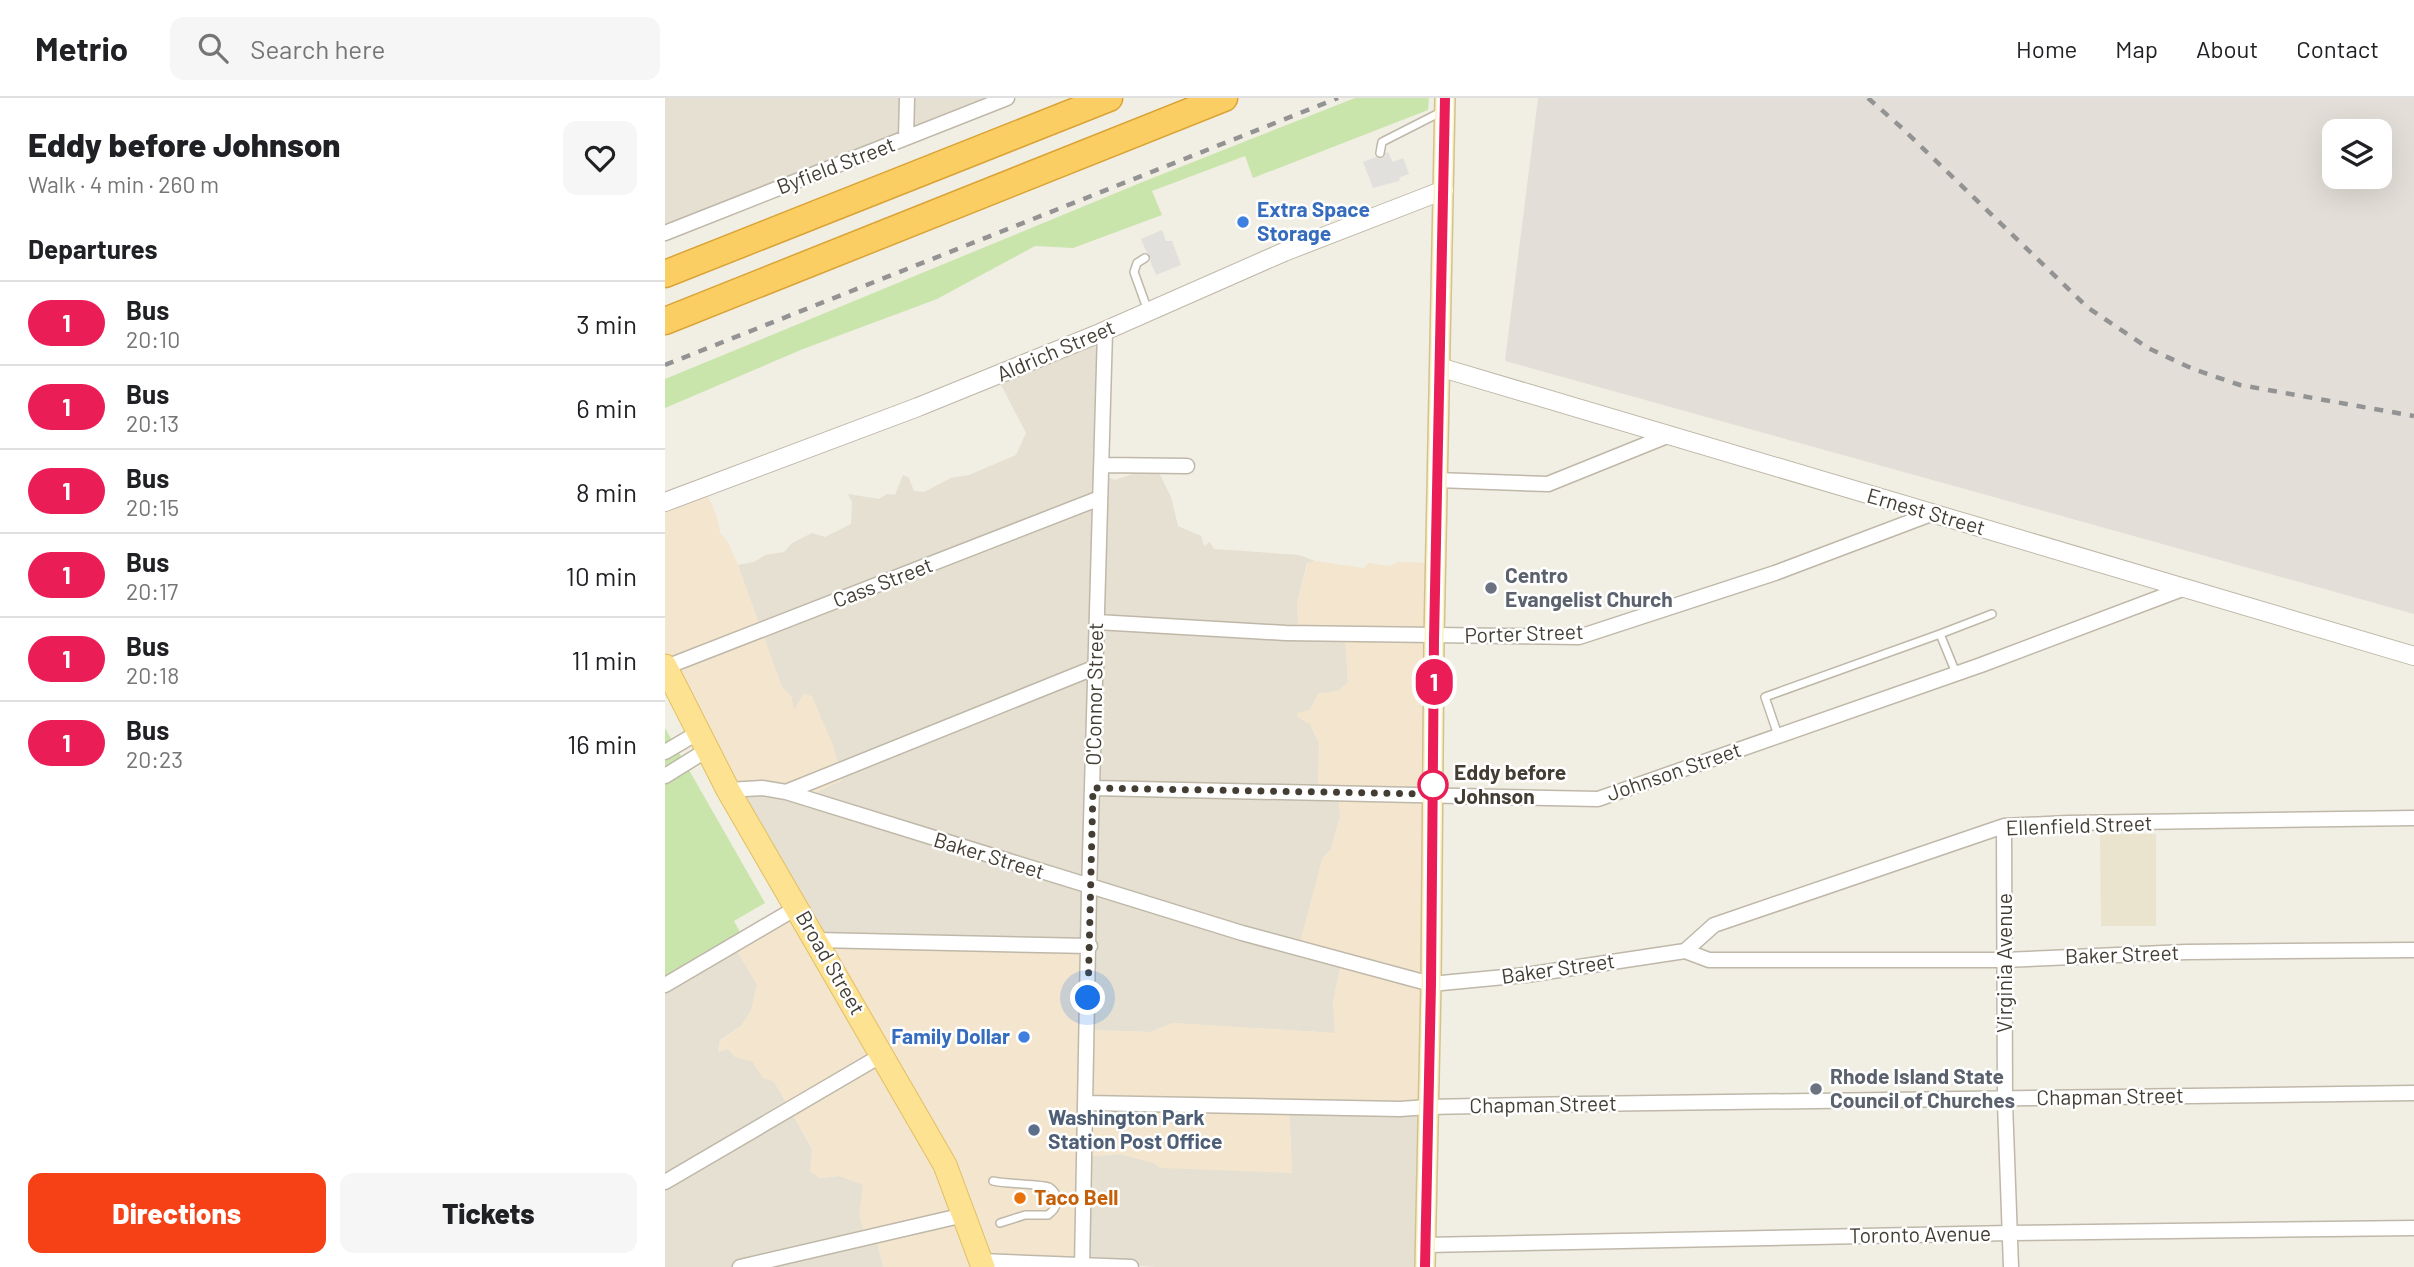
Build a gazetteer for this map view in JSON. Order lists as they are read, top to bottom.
{
  "streets": {
    "main road": ["Broad Street"],
    "street": [
      "Byfield Street",
      "Aldrich Street",
      "Ernest Street",
      "Cass Street",
      "Porter Street",
      "O'Connor Street",
      "Johnson Street",
      "Ellenfield Street",
      "Baker Street",
      "Virginia Avenue",
      "Chapman Street",
      "Toronto Avenue"
    ]
  },
  "crossings": [
    ["Aldrich Street", "O'Connor Street"],
    ["Ernest Street", "Porter Street"],
    ["Ernest Street", "Johnson Street"],
    ["Cass Street", "O'Connor Street"],
    ["Cass Street", "Broad Street"],
    ["Porter Street", "O'Connor Street"],
    ["O'Connor Street", "Johnson Street"],
    ["O'Connor Street", "Baker Street"],
    ["O'Connor Street", "Chapman Street"],
    ["Ellenfield Street", "Baker Street"],
    ["Ellenfield Street", "Virginia Avenue"],
    ["Baker Street", "Broad Street"],
    ["Baker Street", "Virginia Avenue"],
    ["Virginia Avenue", "Chapman Street"],
    ["Virginia Avenue", "Toronto Avenue"]
  ],
  "places": [
    "Extra Space Storage",
    "Centro Evangelist Church",
    "Eddy before Johnson",
    "Family Dollar",
    "Rhode Island State Council of Churches",
    "Washington Park Station Post Office",
    "Taco Bell"
  ],
  "lines": ["bus line 1"],
  "page": {
    "header": "Metrio",
    "search": "Search here",
    "nav": [
      "Home",
      "Map",
      "About",
      "Contact"
    ],
    "heading": [
      ["Eddy before Johnson", "Walk · 4 min · 260 m"],
      "Departures"
    ],
    "on_map": "1",
    "list": [
      {
        "mark": "1",
        "name": "Bus",
        "note": "20:10",
        "value": "3 min"
      },
      {
        "mark": "1",
        "name": "Bus",
        "note": "20:13",
        "value": "6 min"
      },
      {
        "mark": "1",
        "name": "Bus",
        "note": "20:15",
        "value": "8 min"
      },
      {
        "mark": "1",
        "name": "Bus",
        "note": "20:17",
        "value": "10 min"
      },
      {
        "mark": "1",
        "name": "Bus",
        "note": "20:18",
        "value": "11 min"
      },
      {
        "mark": "1",
        "name": "Bus",
        "note": "20:23",
        "value": "16 min"
      }
    ],
    "buttons": ["Directions", "Tickets"]
  }
}
